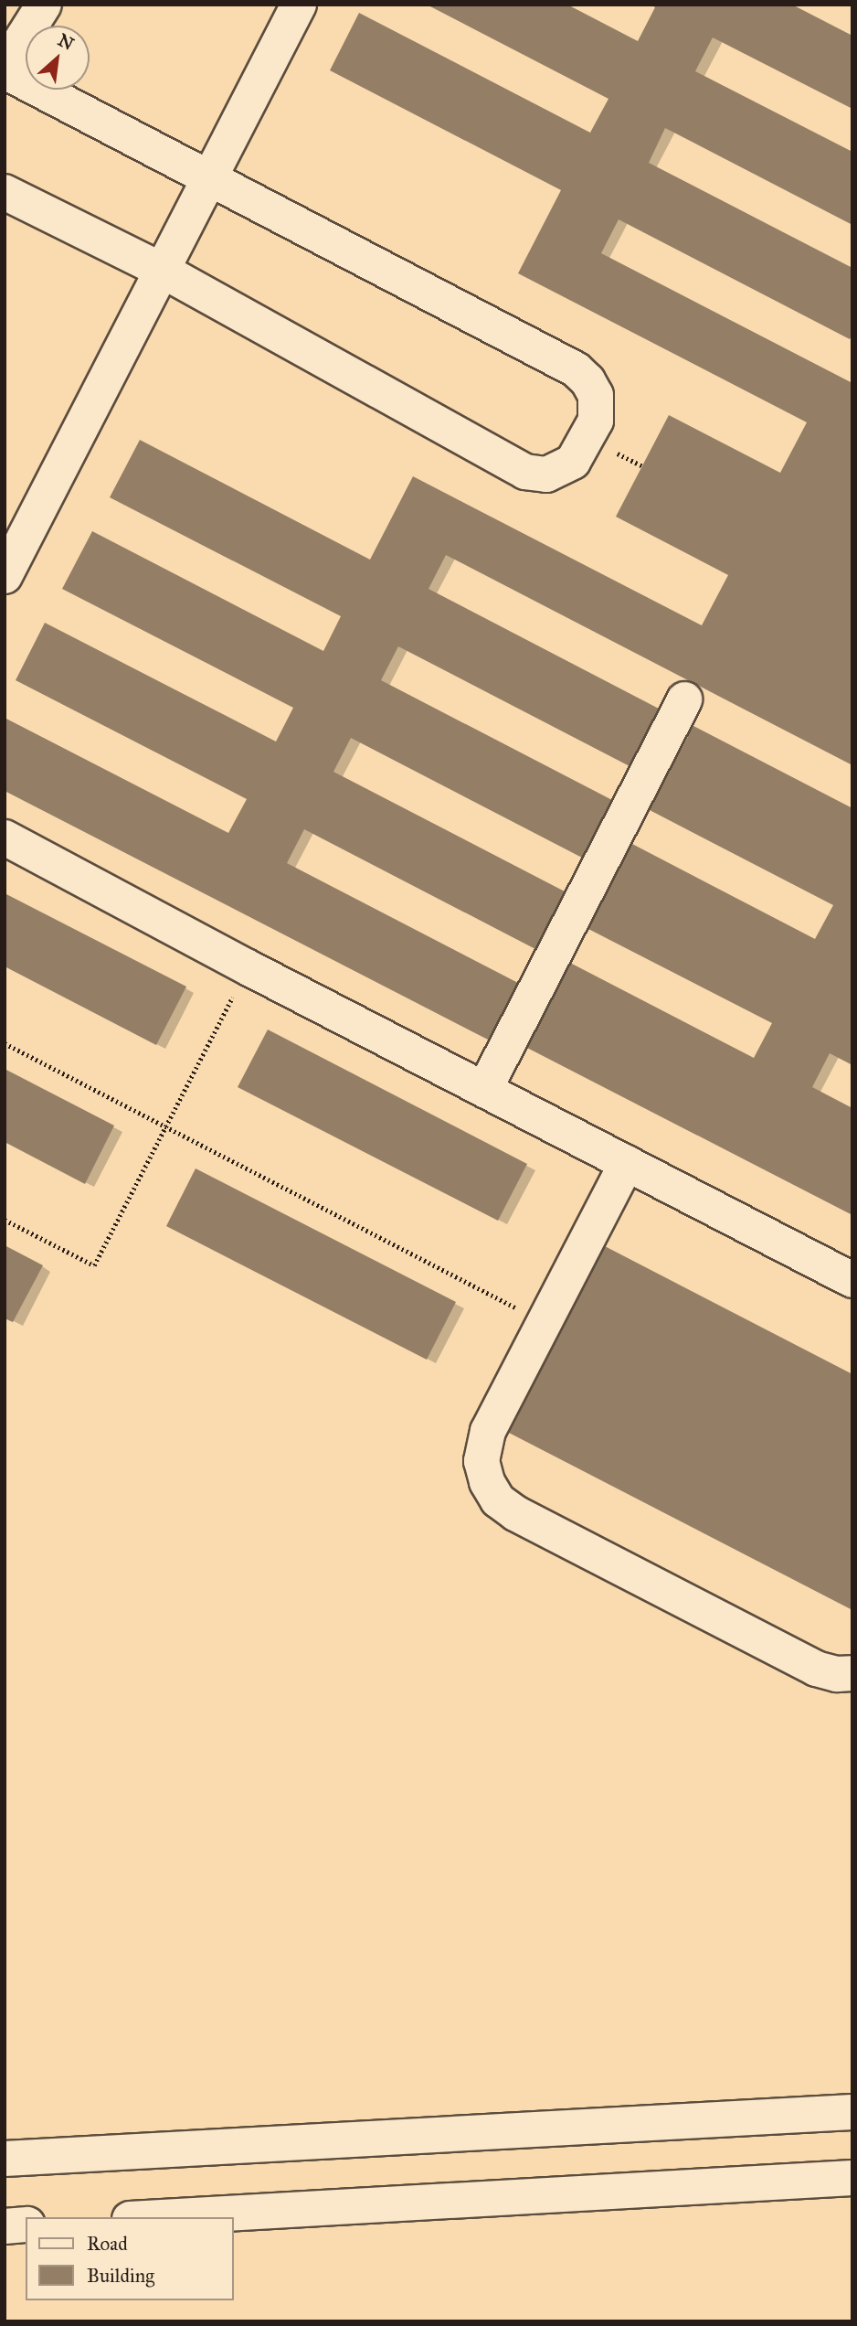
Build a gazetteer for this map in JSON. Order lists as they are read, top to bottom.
{
  "legend": ["Road", "Building"],
  "north": "top right"
}
